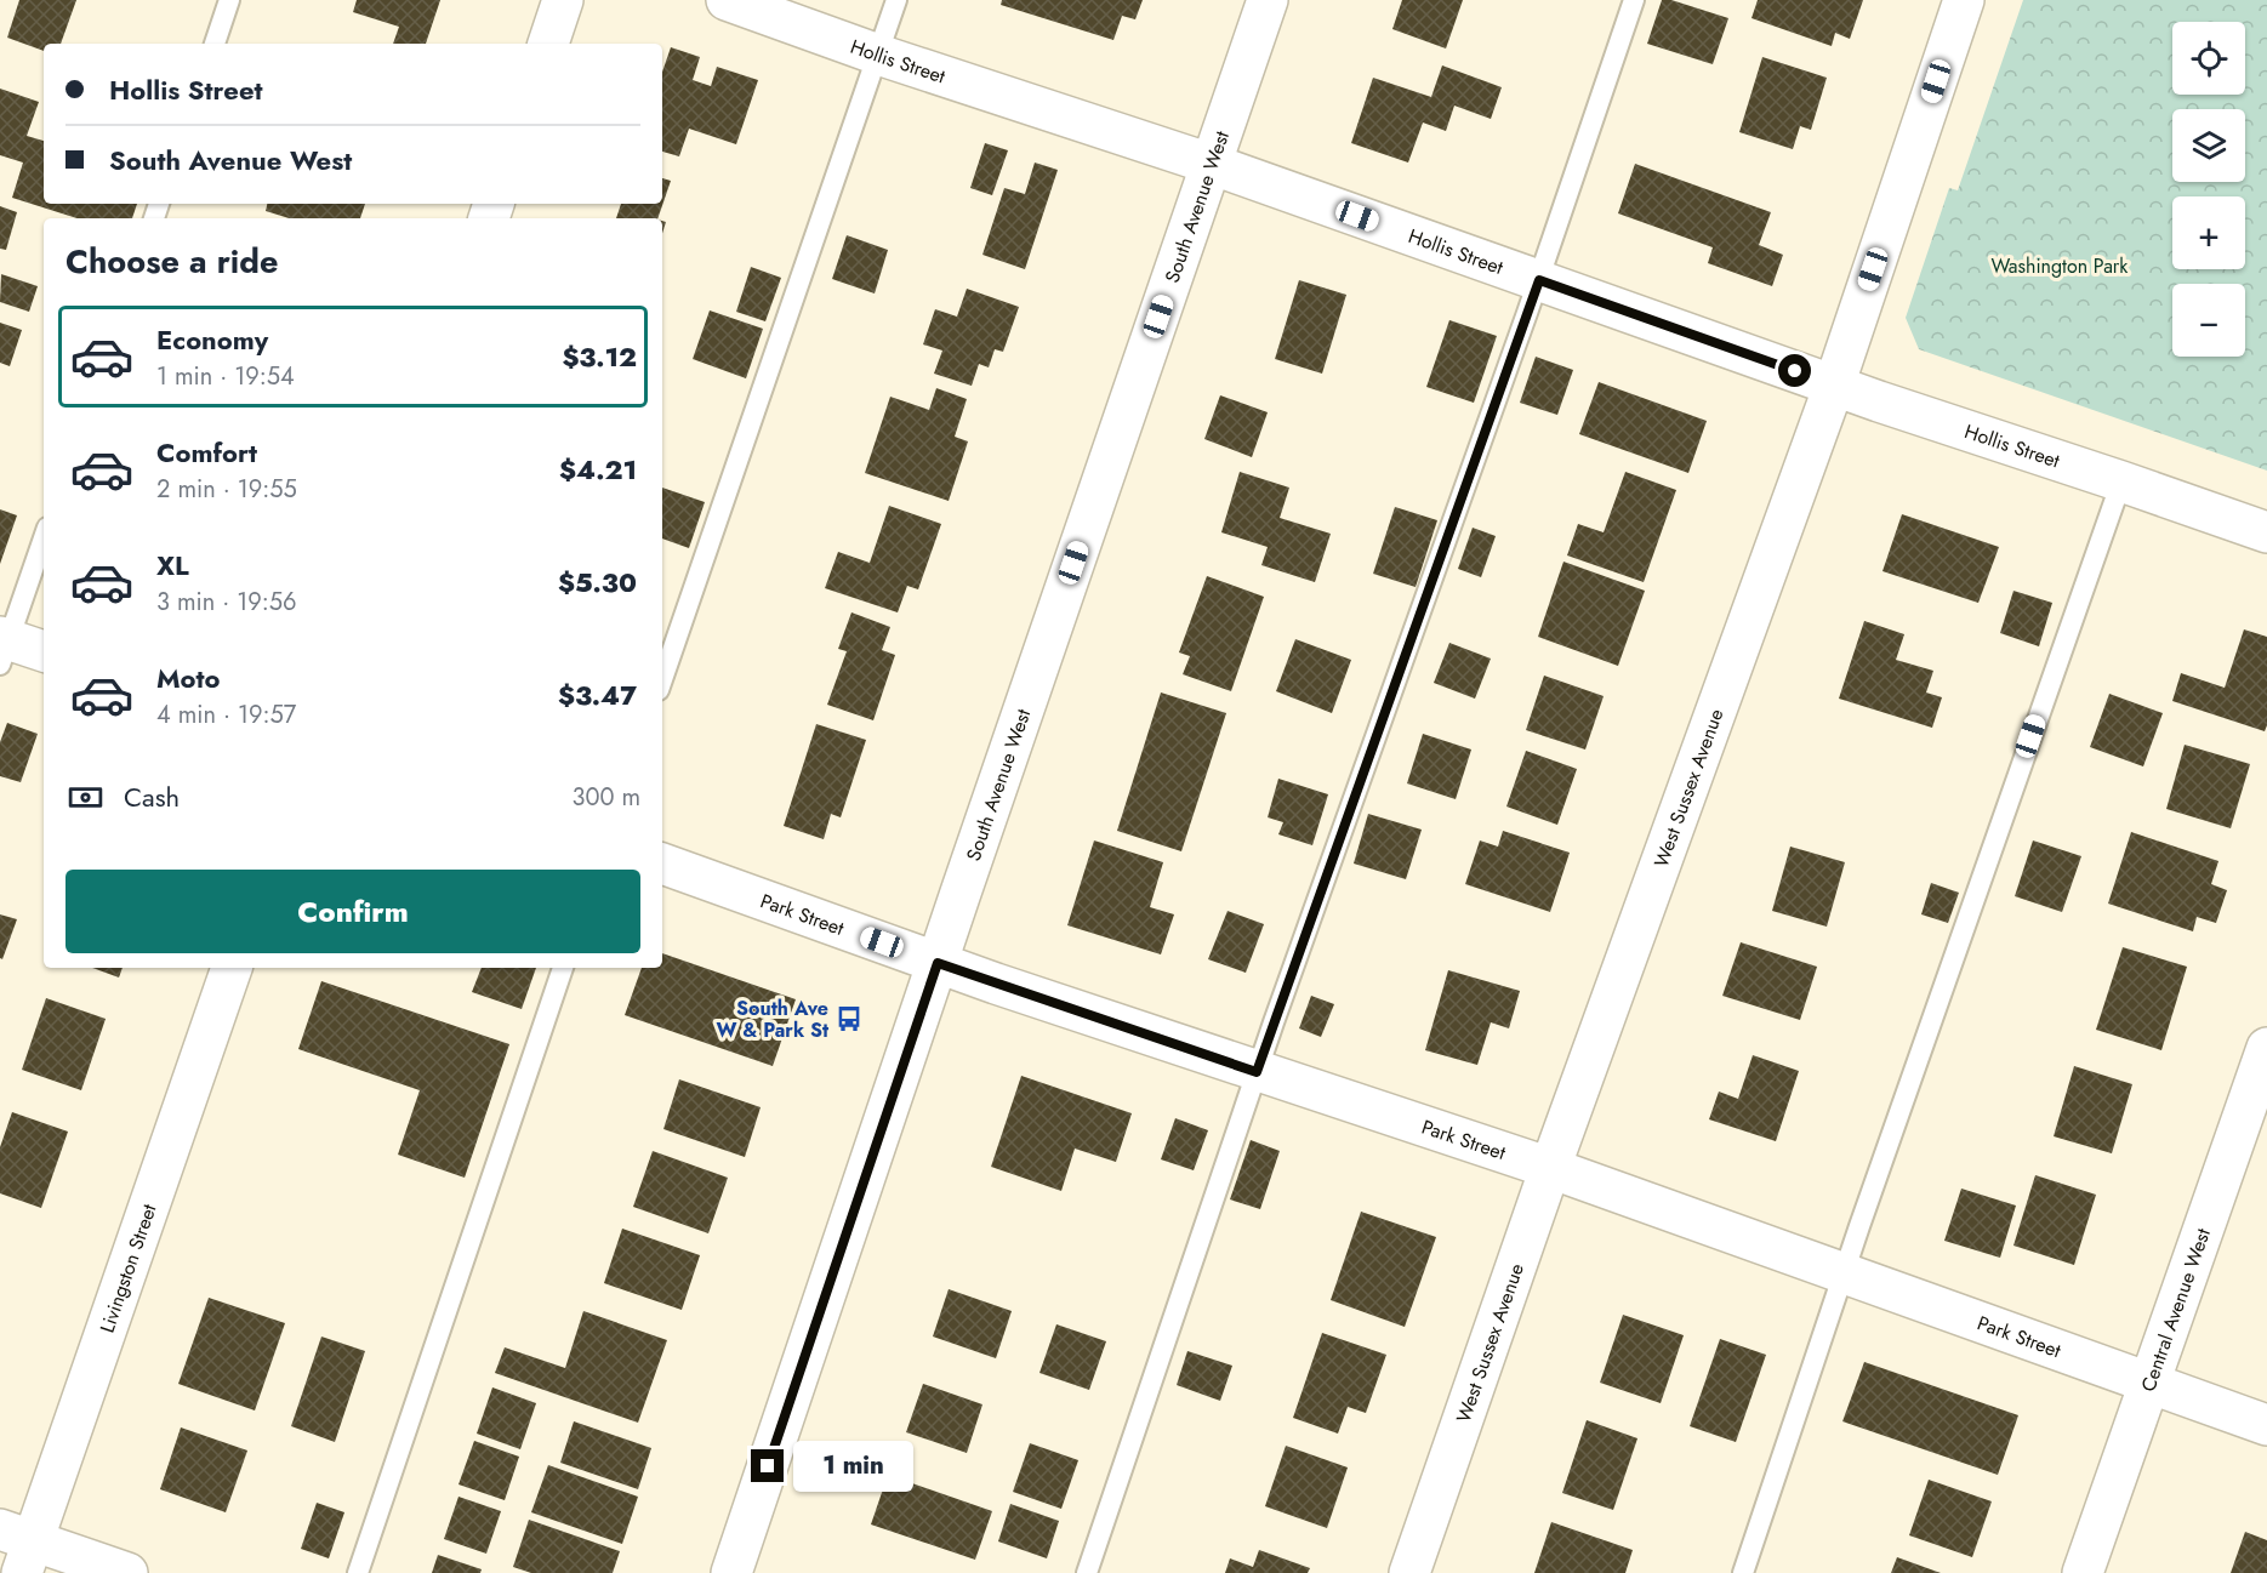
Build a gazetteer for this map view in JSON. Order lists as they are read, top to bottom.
{
  "streets": {
    "street": [
      "Hollis Street",
      "South Avenue West",
      "West Sussex Avenue",
      "Park Street",
      "Livingston Street",
      "Central Avenue West"
    ]
  },
  "crossings": [
    ["Hollis Street", "South Avenue West"],
    ["Hollis Street", "West Sussex Avenue"],
    ["South Avenue West", "Park Street"],
    ["West Sussex Avenue", "Park Street"],
    ["Park Street", "Central Avenue West"]
  ],
  "parks": ["Washington Park"],
  "places": {
    "bus stop": ["South Ave W & Park St"]
  },
  "page": {
    "map_buttons": ["+", "−"],
    "banner": ["Hollis Street", "South Avenue West"],
    "heading": "Choose a ride",
    "list": [
      {
        "name": "Economy",
        "note": "1 min · 19:54",
        "value": "$3.12"
      },
      {
        "name": "Comfort",
        "note": "2 min · 19:55",
        "value": "$4.21"
      },
      {
        "name": "XL",
        "note": "3 min · 19:56",
        "value": "$5.30"
      },
      {
        "name": "Moto",
        "note": "4 min · 19:57",
        "value": "$3.47"
      }
    ],
    "pay": ["Cash", "300 m"],
    "buttons": "Confirm",
    "bubble": "1 min"
  }
}
